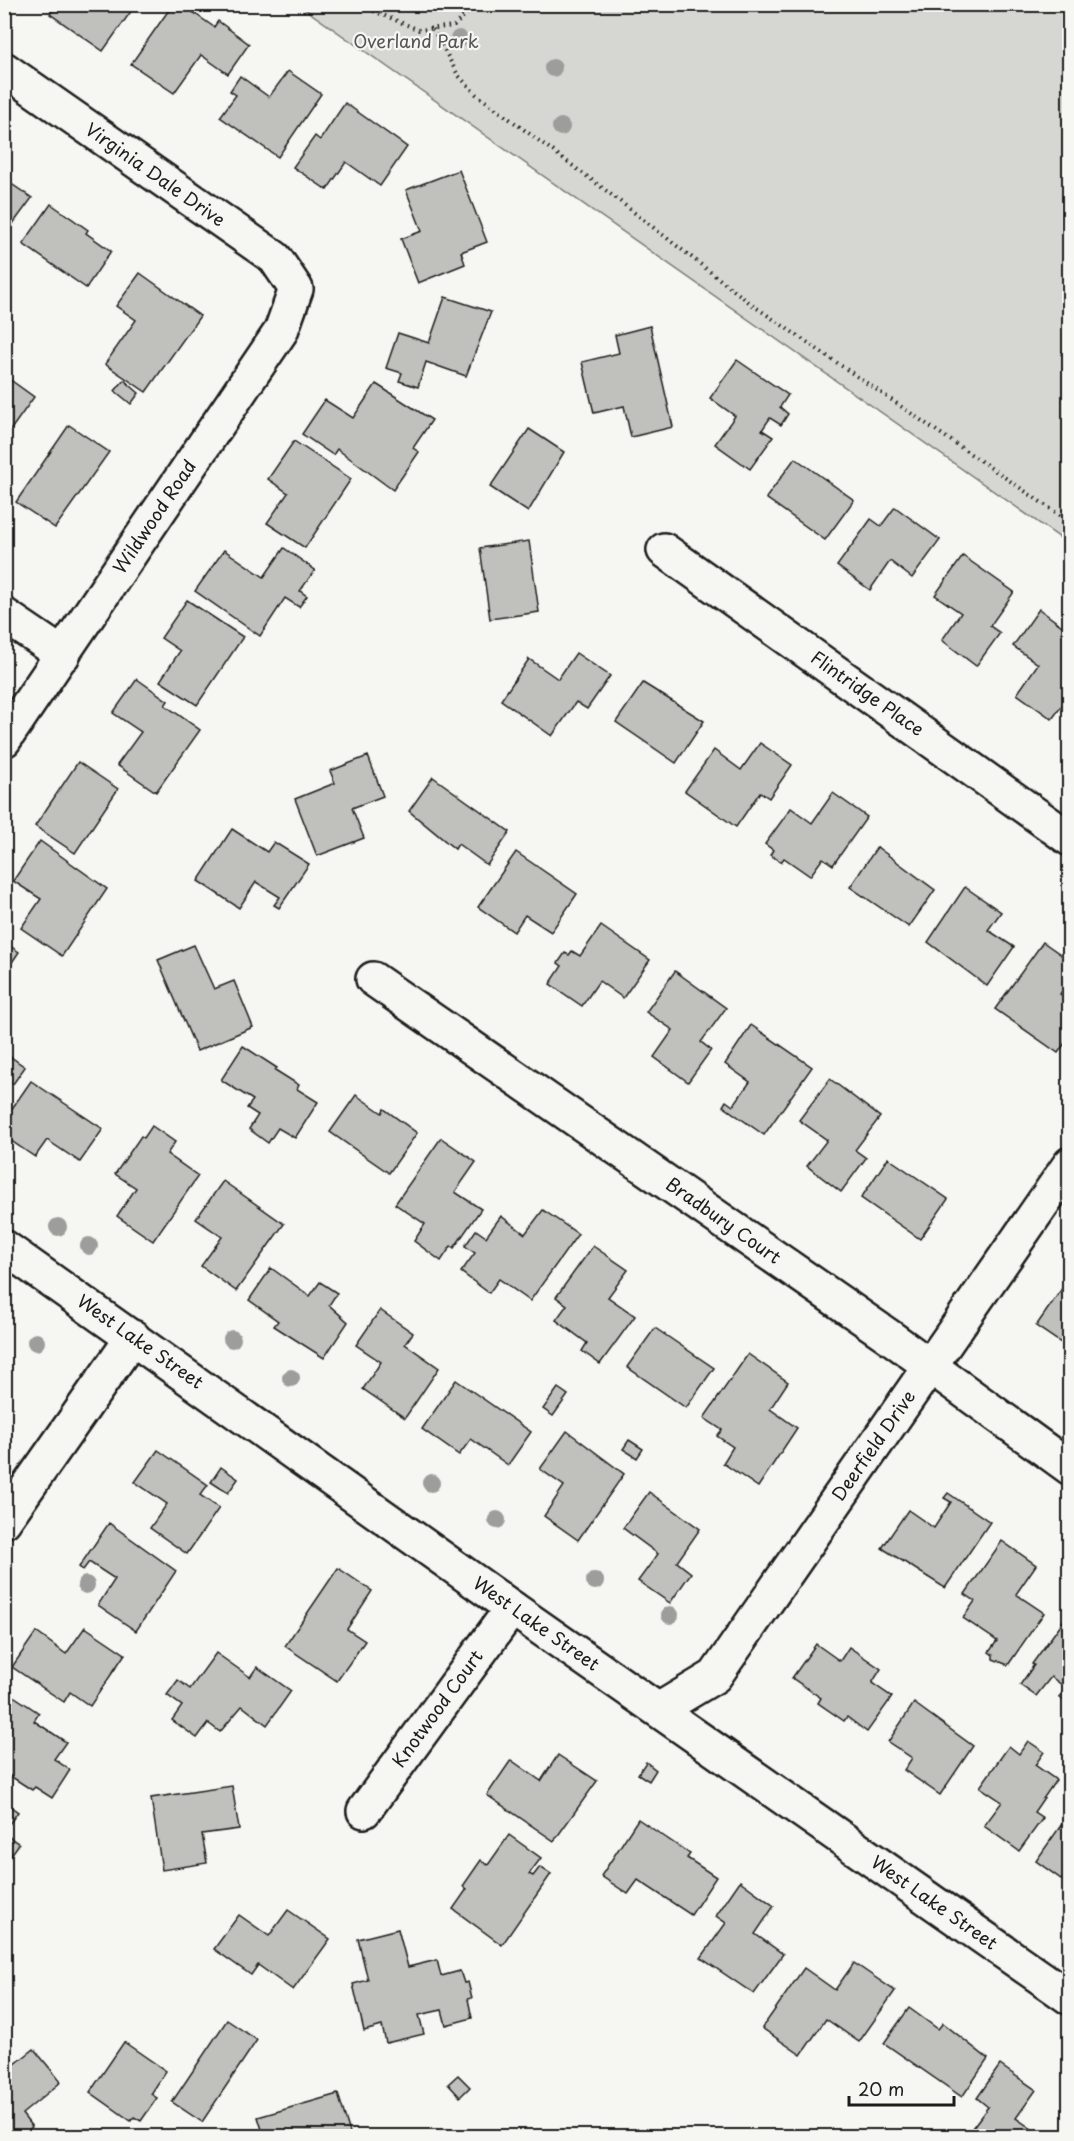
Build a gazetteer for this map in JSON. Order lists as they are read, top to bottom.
{
  "streets": {
    "street": [
      "Virginia Dale Drive",
      "Wildwood Road",
      "Flintridge Place",
      "Bradbury Court",
      "West Lake Street",
      "Deerfield Drive",
      "Knotwood Court"
    ]
  },
  "crossings": [
    ["Virginia Dale Drive", "Wildwood Road"],
    ["Bradbury Court", "Deerfield Drive"],
    ["West Lake Street", "Deerfield Drive"],
    ["West Lake Street", "Knotwood Court"]
  ],
  "parks": ["Overland Park"],
  "scale_bar": "20 m"
}
